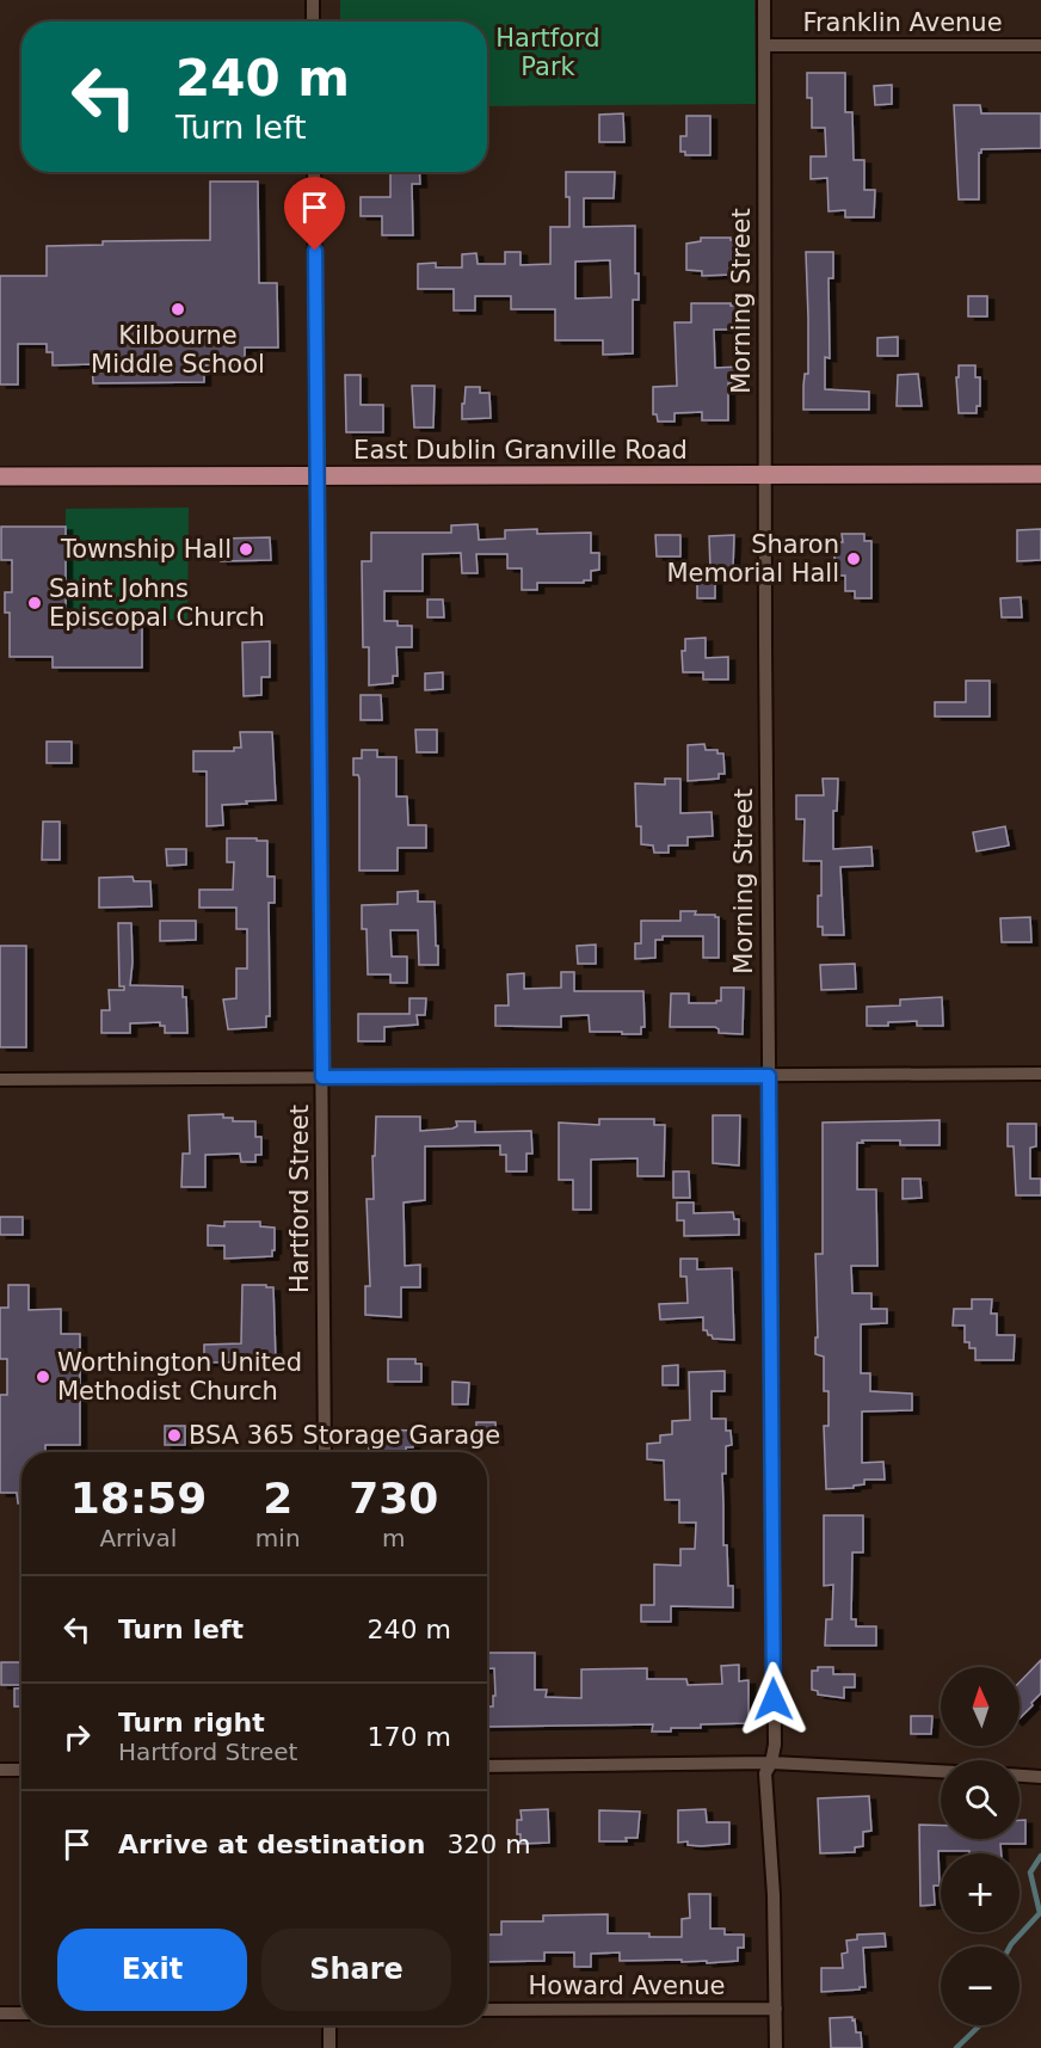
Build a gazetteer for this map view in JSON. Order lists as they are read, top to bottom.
{
  "streets": {
    "main road": ["East Dublin Granville Road"],
    "street": [
      "Franklin Avenue",
      "Morning Street",
      "Hartford Street",
      "Howard Avenue"
    ]
  },
  "crossings": [
    ["Franklin Avenue", "Morning Street"],
    ["Morning Street", "East Dublin Granville Road"],
    ["Morning Street", "Howard Avenue"],
    ["East Dublin Granville Road", "Hartford Street"]
  ],
  "parks": ["Hartford Park"],
  "places": [
    "Kilbourne Middle School",
    "Township Hall",
    "Sharon Memorial Hall",
    "Saint Johns Episcopal Church",
    "Worthington United Methodist Church",
    "BSA 365 Storage Garage"
  ],
  "north": "top",
  "page": {
    "turn": ["240 m", "Turn left"],
    "eta": [
      "18:59",
      "Arrival",
      "2",
      "min",
      "730",
      "m"
    ],
    "list": [
      {
        "name": "Turn left",
        "value": "240 m"
      },
      {
        "name": "Turn right",
        "note": "Hartford Street",
        "value": "170 m"
      },
      {
        "name": "Arrive at destination",
        "value": "320 m"
      }
    ],
    "map_buttons": ["+", "−"],
    "buttons": ["Exit", "Share"]
  }
}
